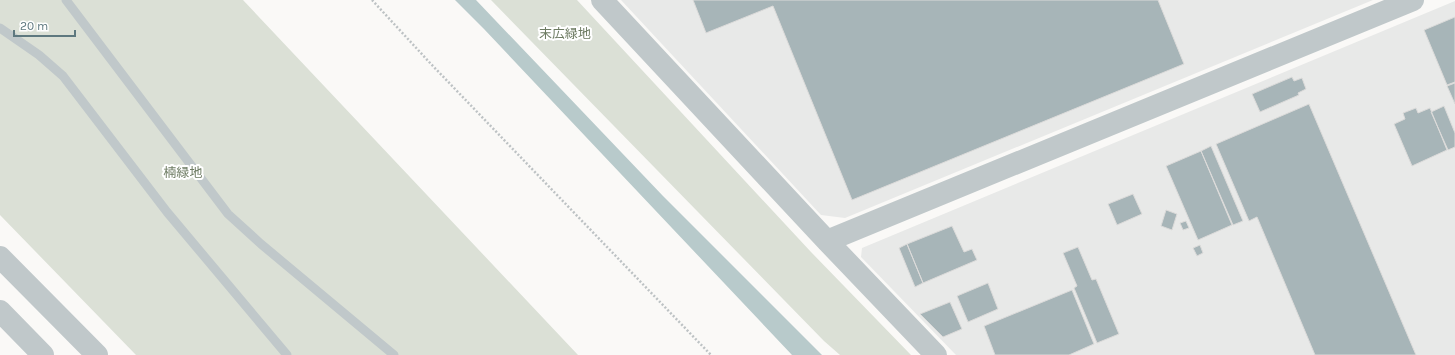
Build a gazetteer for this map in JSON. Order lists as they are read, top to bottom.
{
  "parks": ["末広緑地", "楠緑地"],
  "scale_bar": "20 m"
}
